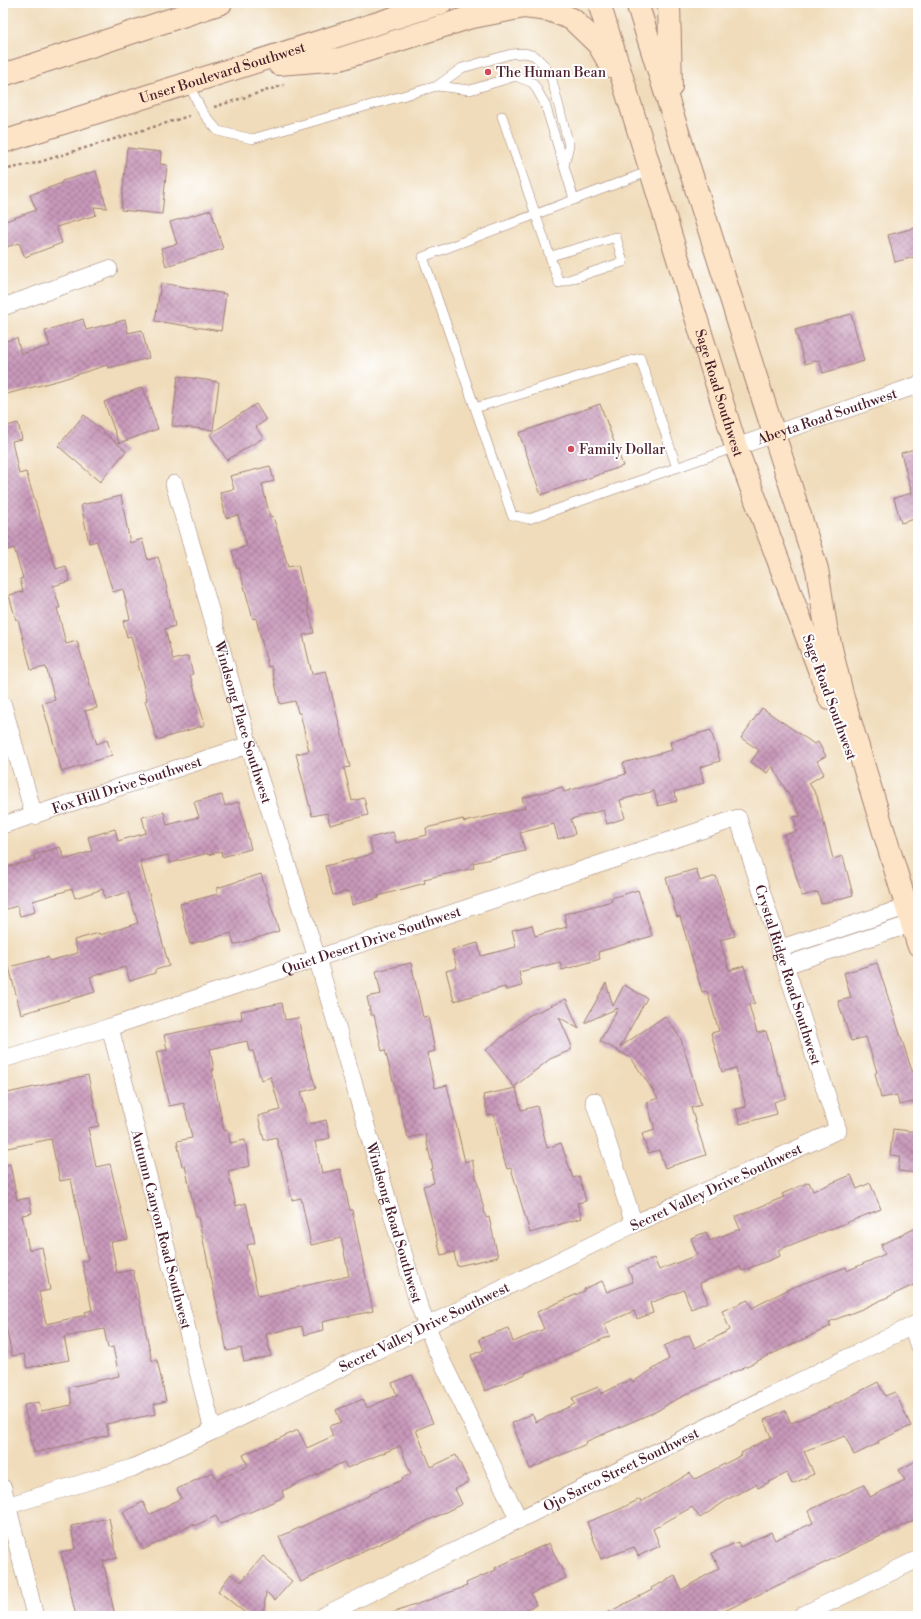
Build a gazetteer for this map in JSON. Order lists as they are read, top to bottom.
{
  "streets": {
    "street": [
      "Unser Boulevard Southwest",
      "Sage Road Southwest",
      "Abeyta Road Southwest",
      "Windsong Place Southwest",
      "Fox Hill Drive Southwest",
      "Quiet Desert Drive Southwest",
      "Crystal Ridge Road Southwest",
      "Secret Valley Drive Southwest",
      "Windsong Road Southwest",
      "Autumn Canyon Road Southwest",
      "Ojo Sarco Street Southwest"
    ]
  },
  "crossings": [
    ["Sage Road Southwest", "Abeyta Road Southwest"],
    ["Windsong Place Southwest", "Fox Hill Drive Southwest"],
    ["Windsong Place Southwest", "Quiet Desert Drive Southwest"],
    ["Windsong Place Southwest", "Windsong Road Southwest"],
    ["Quiet Desert Drive Southwest", "Crystal Ridge Road Southwest"],
    ["Quiet Desert Drive Southwest", "Windsong Road Southwest"],
    ["Quiet Desert Drive Southwest", "Autumn Canyon Road Southwest"],
    ["Crystal Ridge Road Southwest", "Secret Valley Drive Southwest"],
    ["Secret Valley Drive Southwest", "Windsong Road Southwest"],
    ["Secret Valley Drive Southwest", "Autumn Canyon Road Southwest"],
    ["Windsong Road Southwest", "Ojo Sarco Street Southwest"]
  ],
  "places": ["The Human Bean", "Family Dollar"]
}
